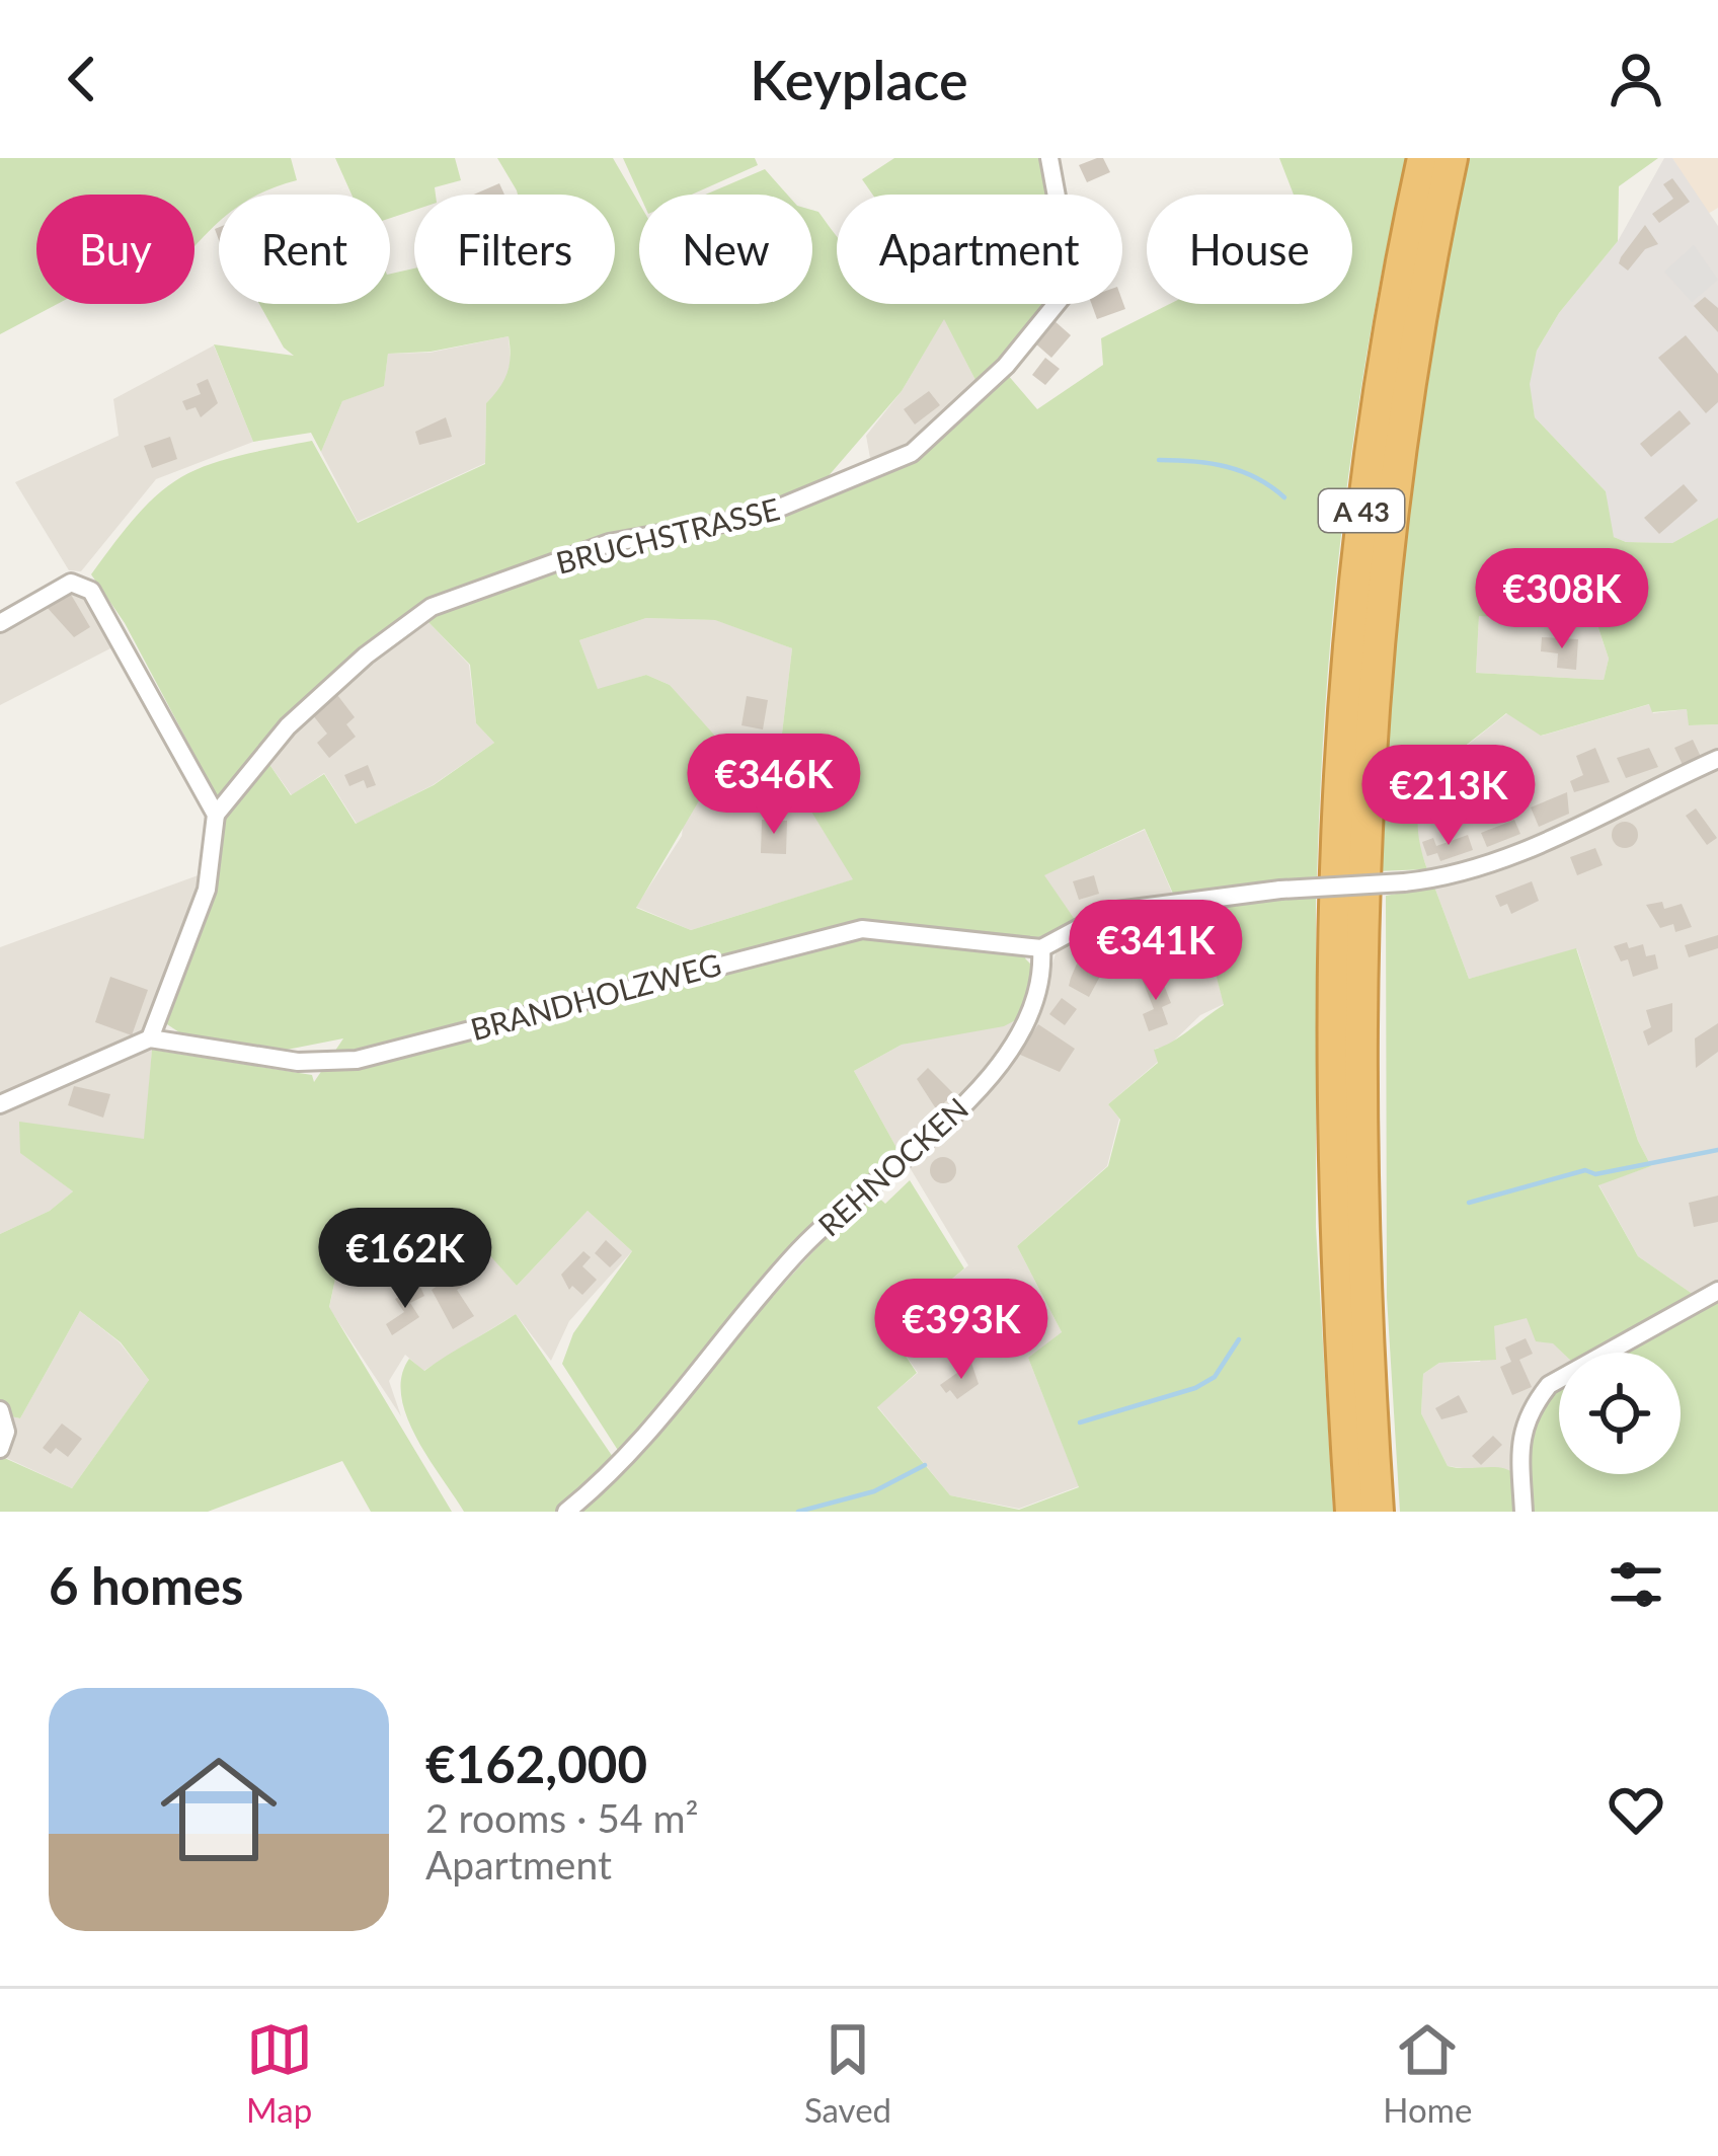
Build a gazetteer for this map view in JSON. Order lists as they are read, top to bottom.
{
  "streets": {
    "highway": ["A 43"],
    "street": ["BRUCHSTRASSE", "BRANDHOLZWEG", "REHNOCKEN"]
  },
  "crossings": [
    ["BRANDHOLZWEG", "REHNOCKEN"]
  ],
  "page": {
    "header": "Keyplace",
    "chip": [
      "Buy",
      "Rent",
      "Filters",
      "New",
      "Apartment",
      "House"
    ],
    "price": [
      "€308K",
      "€346K",
      "€213K",
      "€341K",
      "€162K",
      "€393K"
    ],
    "heading": "6 homes",
    "list": [
      {
        "name": "€162,000",
        "note": "2 rooms · 54 m² · Apartment"
      }
    ],
    "tabs": ["Map", "Saved", "Home"]
  }
}
